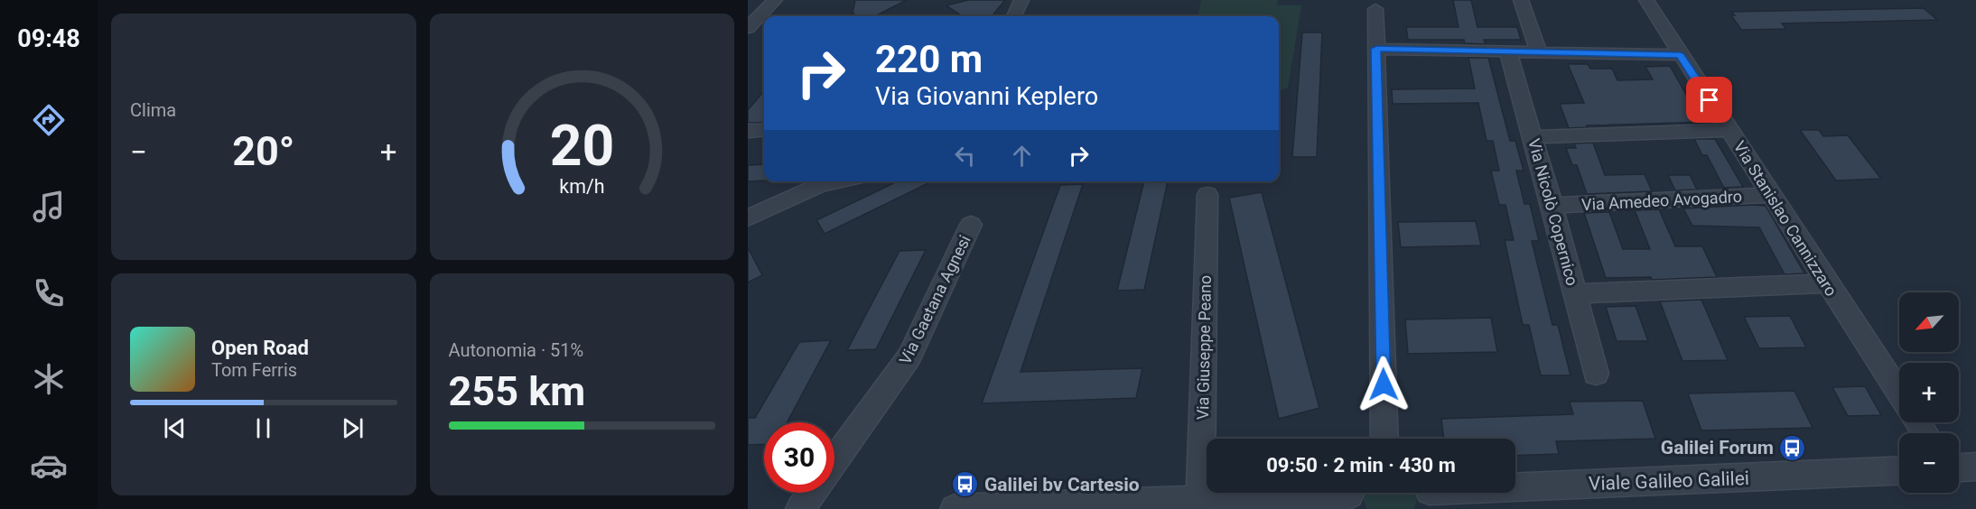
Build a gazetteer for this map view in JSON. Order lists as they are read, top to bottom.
{
  "streets": {
    "street": [
      "Via Amedeo Avogadro",
      "Via Nicolò Copernico",
      "Via Stanislao Cannizzaro",
      "Via Gaetana Agnesi",
      "Via Giuseppe Peano",
      "Viale Galileo Galilei"
    ]
  },
  "crossings": [
    ["Via Amedeo Avogadro", "Via Nicolò Copernico"],
    ["Via Amedeo Avogadro", "Via Stanislao Cannizzaro"]
  ],
  "places": {
    "bus stop": ["Galilei Forum", "Galilei bv Cartesio"]
  },
  "north": "bottom left",
  "page": {
    "tabs": "09:48",
    "tile": [
      "Clima",
      ["Autonomia · 51%", "255 km"]
    ],
    "turn": ["220 m", "Via Giovanni Keplero"],
    "heat": ["−", "20°", "+"],
    "map_buttons": ["+", "−"],
    "song": ["Open Road", "Tom Ferris"],
    "limit": "30",
    "trip": "09:50 · 2 min · 430 m",
    "gauge": ["20", "km/h"]
  }
}
